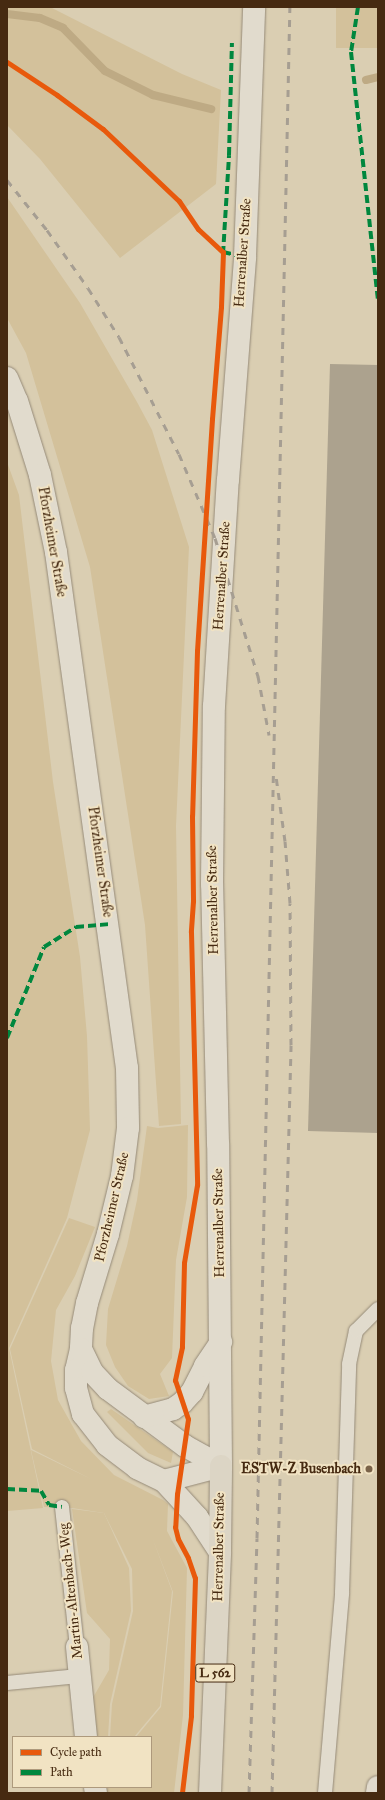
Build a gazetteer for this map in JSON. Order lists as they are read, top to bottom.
{
  "streets": {
    "main road": [
      "Herrenalber Straße",
      "Pforzheimer Straße",
      "Martin-Altenbach-Weg",
      "L 562"
    ]
  },
  "crossings": [
    ["Herrenalber Straße", "Pforzheimer Straße"]
  ],
  "places": ["ESTW-Z Busenbach"],
  "legend": ["Cycle path", "Path"]
}
